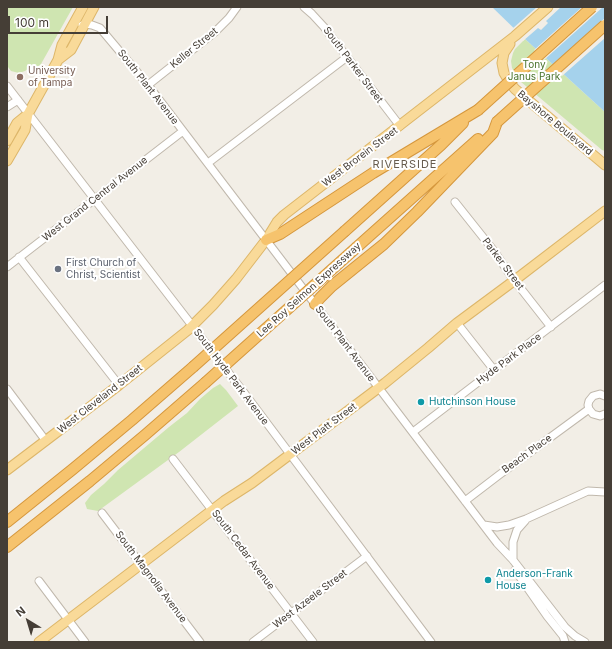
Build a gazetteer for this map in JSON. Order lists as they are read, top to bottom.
{
  "streets": {
    "highway": ["Lee Roy Selmon Expressway"],
    "main road": [
      "Bayshore Boulevard",
      "West Brorein Street",
      "West Cleveland Street",
      "West Platt Street"
    ],
    "street": [
      "Keller Street",
      "South Parker Street",
      "South Plant Avenue",
      "West Grand Central Avenue",
      "Parker Street",
      "Hyde Park Place",
      "South Hyde Park Avenue",
      "Beach Place",
      "South Cedar Avenue",
      "South Magnolia Avenue",
      "West Azeele Street"
    ]
  },
  "crossings": [
    ["Keller Street", "South Plant Avenue"],
    ["South Parker Street", "West Brorein Street"],
    ["South Plant Avenue", "West Brorein Street"],
    ["South Plant Avenue", "West Grand Central Avenue"],
    ["South Plant Avenue", "Hyde Park Place"],
    ["South Plant Avenue", "West Platt Street"],
    ["South Plant Avenue", "Beach Place"],
    ["Bayshore Boulevard", "West Brorein Street"],
    ["West Brorein Street", "South Hyde Park Avenue"],
    ["West Brorein Street", "West Cleveland Street"],
    ["West Grand Central Avenue", "South Hyde Park Avenue"],
    ["Parker Street", "Hyde Park Place"],
    ["Parker Street", "West Platt Street"],
    ["South Hyde Park Avenue", "West Cleveland Street"],
    ["South Hyde Park Avenue", "West Platt Street"],
    ["South Hyde Park Avenue", "West Azeele Street"],
    ["West Platt Street", "South Cedar Avenue"],
    ["West Platt Street", "South Magnolia Avenue"],
    ["South Cedar Avenue", "West Azeele Street"]
  ],
  "districts": ["RIVERSIDE"],
  "parks": ["Tony Janus Park"],
  "places": [
    "University of Tampa",
    "First Church of Christ, Scientist",
    "Hutchinson House",
    "Anderson-Frank House"
  ],
  "scale_bar": "100 m",
  "north": "top left"
}
